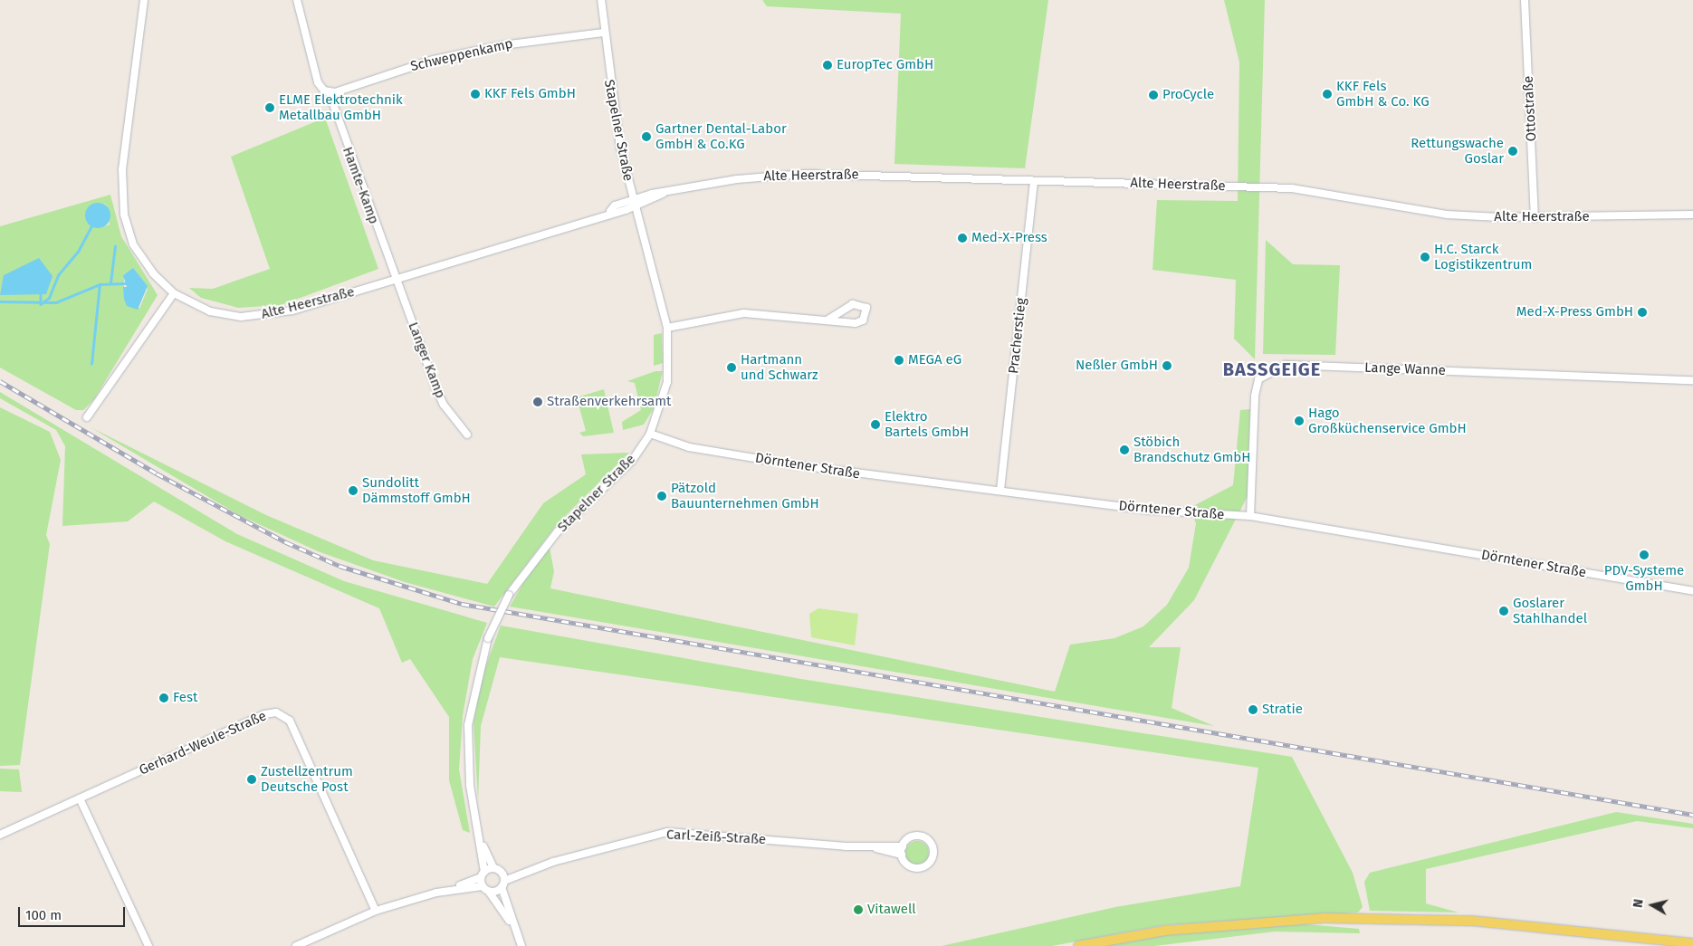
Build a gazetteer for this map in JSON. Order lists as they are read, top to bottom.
{
  "streets": {
    "street": [
      "Schweppenkamp",
      "Ottostraße",
      "Stapelner Straße",
      "Alte Heerstraße",
      "Hamte-Kamp",
      "Pracherstieg",
      "Langer Kamp",
      "Lange Wanne",
      "Dörntener Straße",
      "Gerhard-Weule-Straße",
      "Carl-Zeiß-Straße"
    ]
  },
  "crossings": [
    ["Schweppenkamp", "Stapelner Straße"],
    ["Schweppenkamp", "Hamte-Kamp"],
    ["Ottostraße", "Alte Heerstraße"],
    ["Stapelner Straße", "Alte Heerstraße"],
    ["Stapelner Straße", "Dörntener Straße"],
    ["Alte Heerstraße", "Hamte-Kamp"],
    ["Alte Heerstraße", "Pracherstieg"],
    ["Alte Heerstraße", "Langer Kamp"],
    ["Hamte-Kamp", "Langer Kamp"],
    ["Pracherstieg", "Dörntener Straße"],
    ["Lange Wanne", "Dörntener Straße"]
  ],
  "districts": ["BASSGEIGE"],
  "places": [
    "EuropTec GmbH",
    "KKF Fels GmbH",
    "KKF Fels GmbH & Co. KG",
    "ProCycle",
    "ELME Elektrotechnik Metallbau GmbH",
    "Gartner Dental-Labor GmbH & Co.KG",
    "Rettungswache Goslar",
    "Med-X-Press",
    "H.C. Starck Logistikzentrum",
    "Med-X-Press GmbH",
    "MEGA eG",
    "Neßler GmbH",
    "Hartmann und Schwarz",
    "Straßenverkehrsamt",
    "Hago Großküchenservice GmbH",
    "Elektro Bartels GmbH",
    "Stöbich Brandschutz GmbH",
    "Sundolitt Dämmstoff GmbH",
    "Pätzold Bauunternehmen GmbH",
    "PDV-Systeme GmbH",
    "Goslarer Stahlhandel",
    "Fest",
    "Stratie",
    "Zustellzentrum Deutsche Post",
    "Vitawell"
  ],
  "scale_bar": "100 m",
  "north": "left"
}
